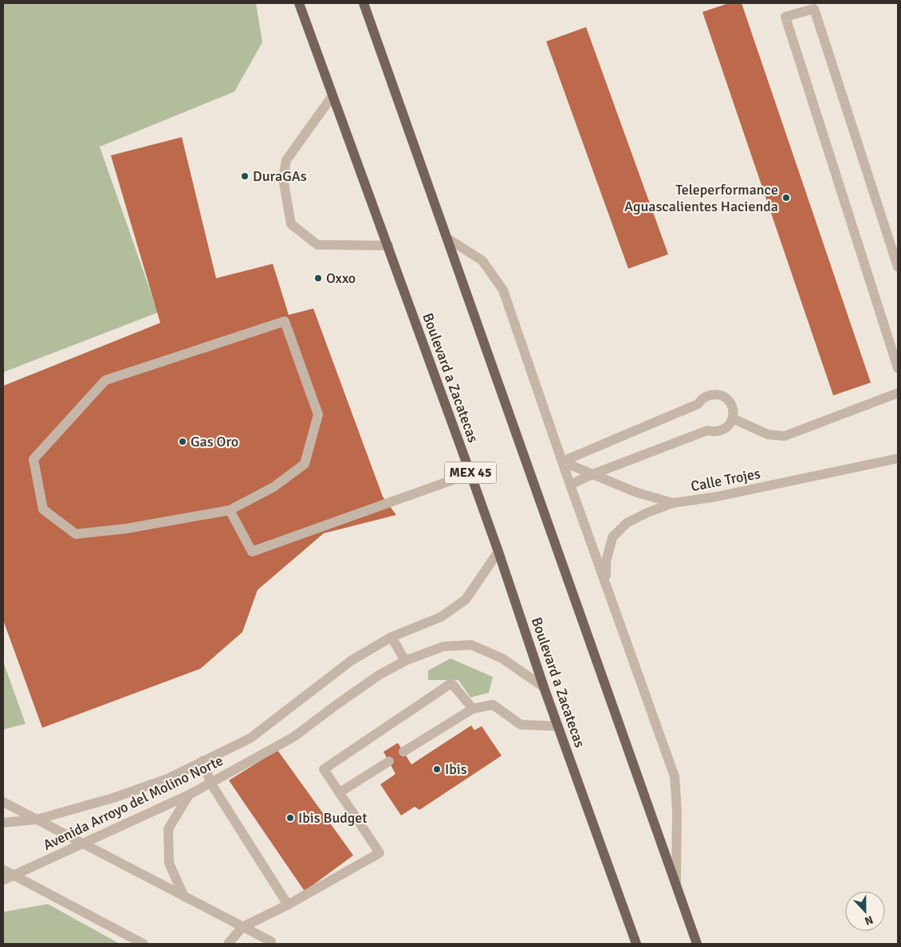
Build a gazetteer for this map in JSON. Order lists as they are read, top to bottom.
{
  "streets": {
    "main road": ["Boulevard a Zacatecas", "MEX 45"],
    "street": ["Calle Trojes", "Avenida Arroyo del Molino Norte"]
  },
  "crossings": [
    ["Boulevard a Zacatecas", "Avenida Arroyo del Molino Norte"]
  ],
  "places": [
    "DuraGAs",
    "Teleperformance Aguascalientes Hacienda",
    "Oxxo",
    "Gas Oro",
    "Ibis",
    "Ibis Budget"
  ],
  "north": "bottom"
}
